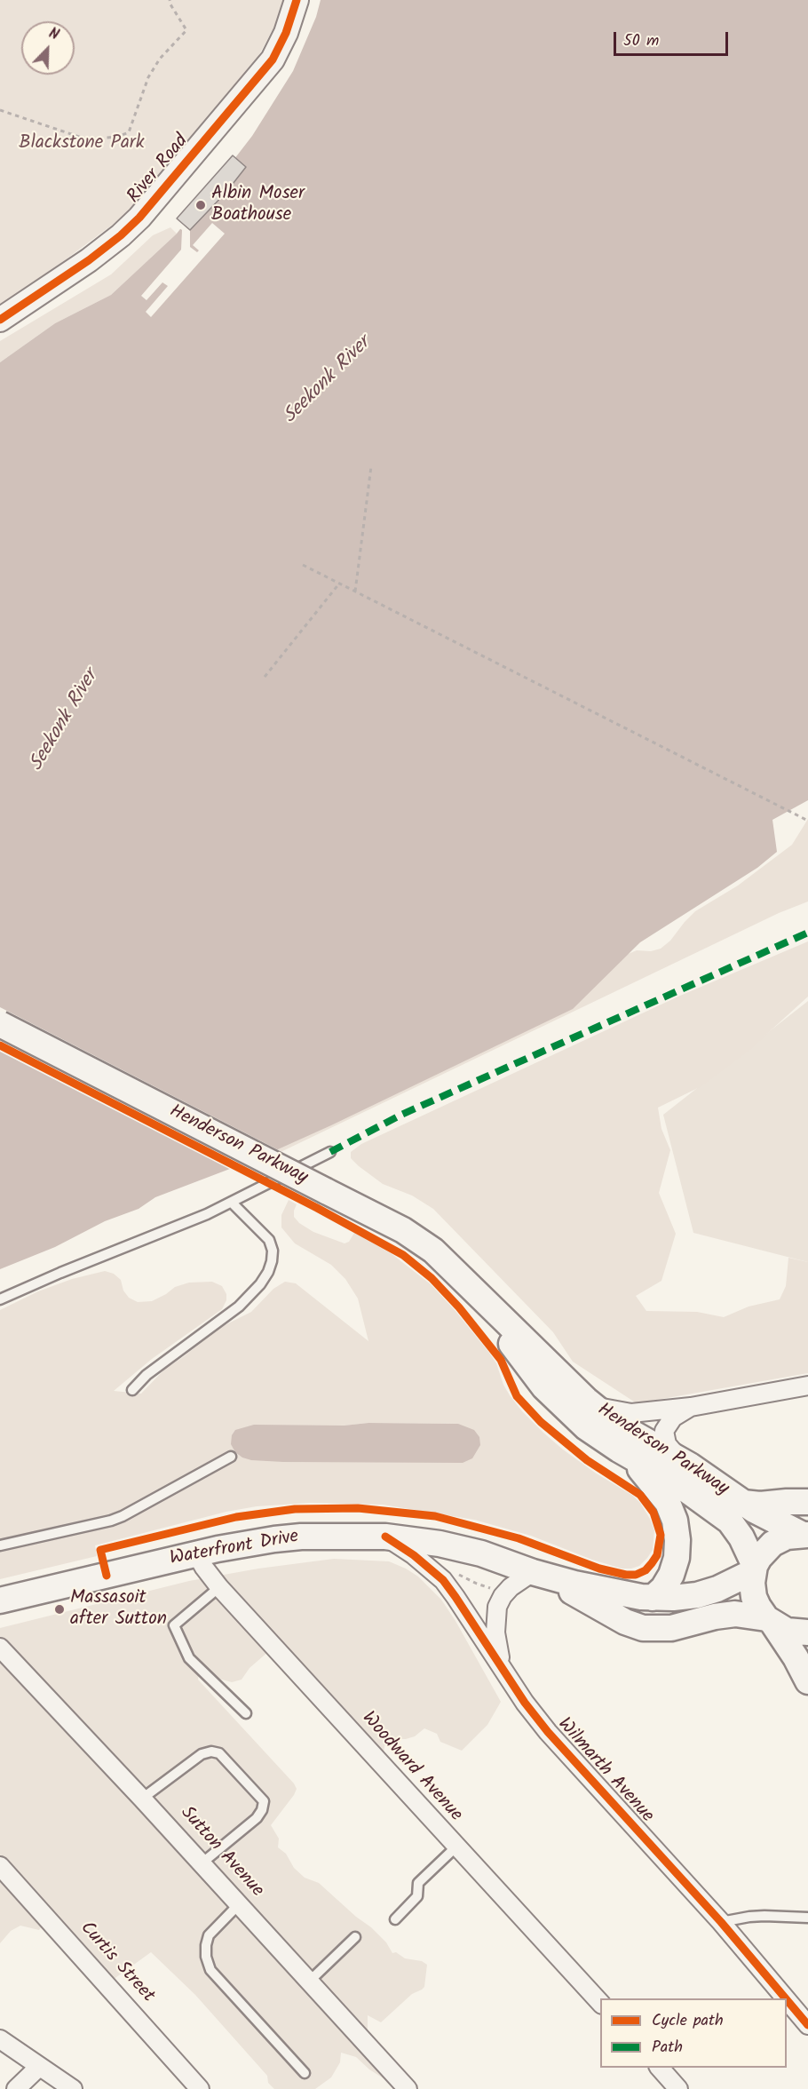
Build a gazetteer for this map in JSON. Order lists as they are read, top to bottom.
{
  "streets": {
    "main road": ["Henderson Parkway", "Waterfront Drive"],
    "street": [
      "River Road",
      "Woodward Avenue",
      "Wilmarth Avenue",
      "Sutton Avenue",
      "Curtis Street"
    ]
  },
  "crossings": [
    ["Henderson Parkway", "Waterfront Drive"],
    ["Waterfront Drive", "Woodward Avenue"],
    ["Waterfront Drive", "Wilmarth Avenue"]
  ],
  "water": ["Seekonk River"],
  "parks": ["Blackstone Park"],
  "places": ["Albin Moser Boathouse", "Massasoit after Sutton"],
  "legend": ["Cycle path", "Path"],
  "scale_bar": "50 m",
  "north": "top right"
}
